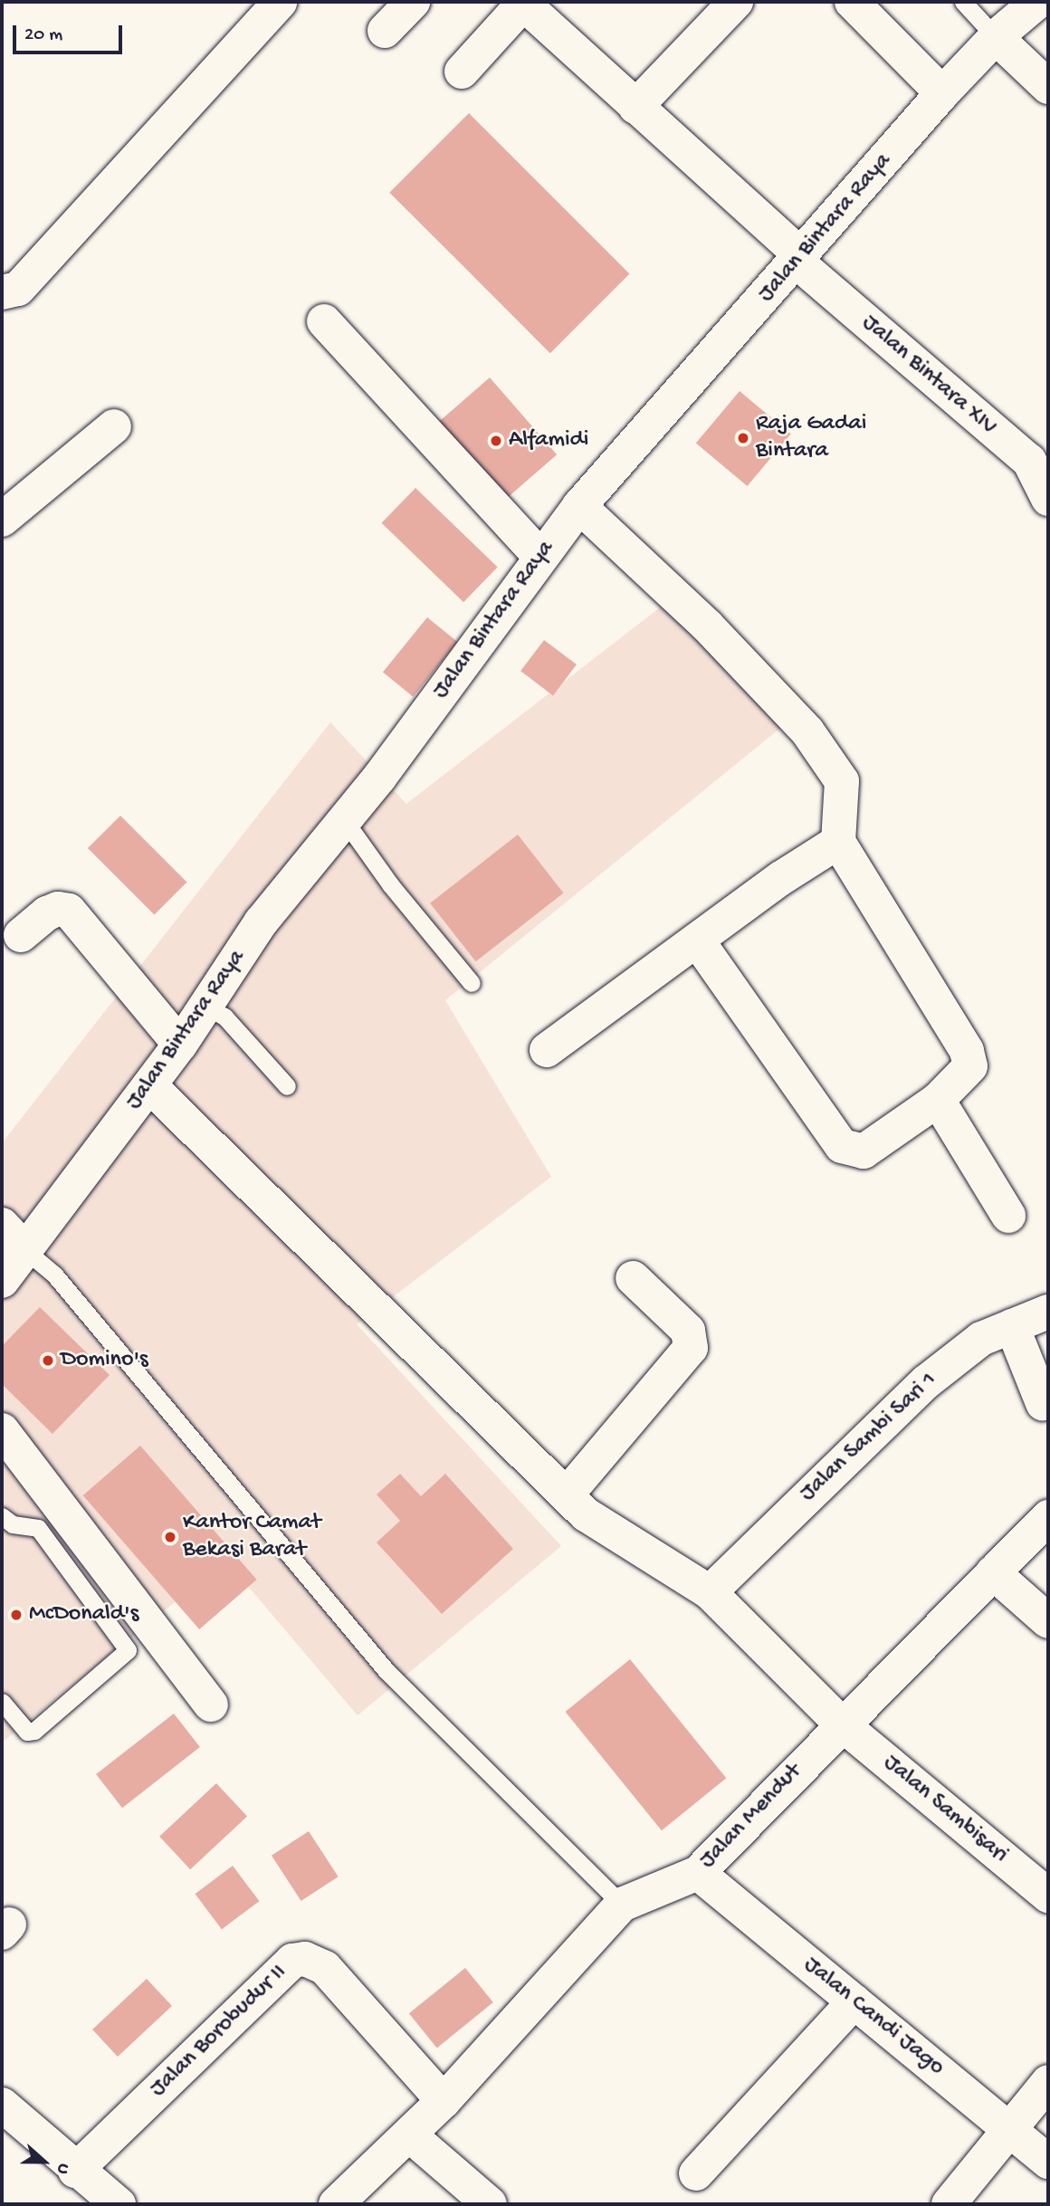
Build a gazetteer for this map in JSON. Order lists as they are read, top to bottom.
{
  "streets": {
    "street": [
      "Jalan Bintara Raya",
      "Jalan Bintara XIV",
      "Jalan Sambi Sari 1",
      "Jalan Sambisari",
      "Jalan Mendut",
      "Jalan Candi Jago",
      "Jalan Borobudur II"
    ]
  },
  "crossings": [
    ["Jalan Bintara Raya", "Jalan Bintara XIV"],
    ["Jalan Bintara Raya", "Jalan Sambisari"],
    ["Jalan Sambi Sari 1", "Jalan Sambisari"],
    ["Jalan Sambisari", "Jalan Mendut"],
    ["Jalan Mendut", "Jalan Candi Jago"],
    ["Jalan Mendut", "Jalan Borobudur II"]
  ],
  "places": [
    "Raja Gadai Bintara",
    "Alfamidi",
    "Domino's",
    "Kantor Camat Bekasi Barat",
    "McDonald's"
  ],
  "scale_bar": "20 m",
  "north": "right"
}
